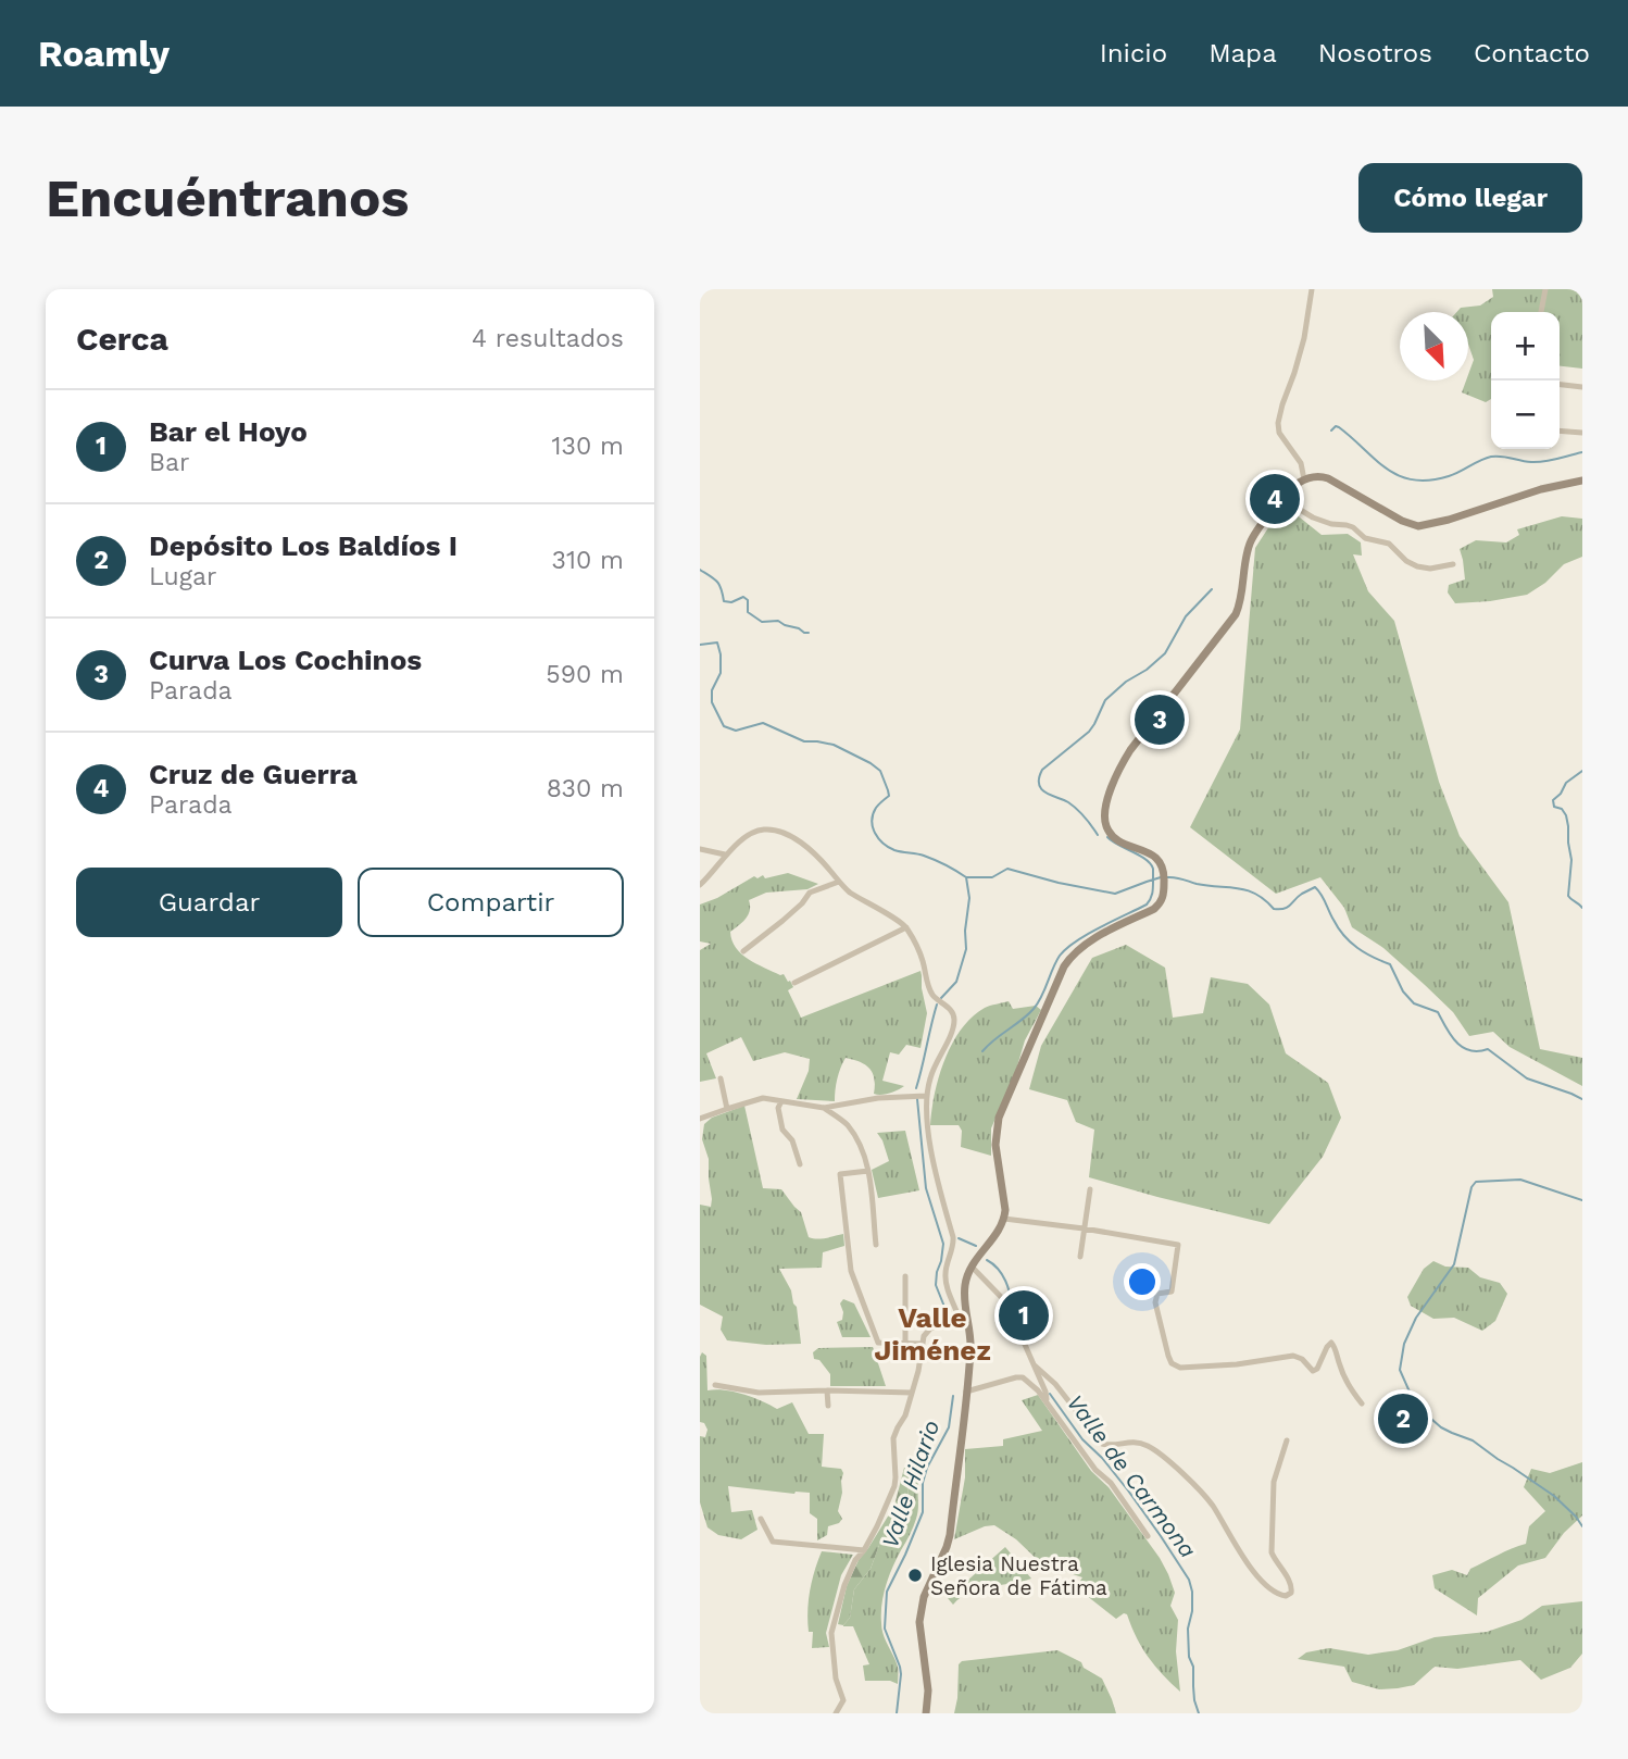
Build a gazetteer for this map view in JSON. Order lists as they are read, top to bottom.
{
  "districts": ["Valle Jiménez"],
  "water": ["Valle de Carmona", "Valle Hilario"],
  "places": ["Iglesia Nuestra Señora de Fátima"],
  "north": "bottom right",
  "page": {
    "header": "Roamly",
    "nav": [
      "Inicio",
      "Mapa",
      "Nosotros",
      "Contacto"
    ],
    "buttons": [
      "Cómo llegar",
      ["Guardar", "Compartir"]
    ],
    "title": "Encuéntranos",
    "heading": ["Cerca", "4 resultados"],
    "map_buttons": ["+", "−"],
    "list": [
      {
        "mark": "1",
        "name": "Bar el Hoyo",
        "note": "Bar",
        "value": "130 m"
      },
      {
        "mark": "2",
        "name": "Depósito Los Baldíos I",
        "note": "Lugar",
        "value": "310 m"
      },
      {
        "mark": "3",
        "name": "Curva Los Cochinos",
        "note": "Parada",
        "value": "590 m"
      },
      {
        "mark": "4",
        "name": "Cruz de Guerra",
        "note": "Parada",
        "value": "830 m"
      }
    ],
    "pins": [
      "4",
      "3",
      "1",
      "2"
    ]
  }
}
